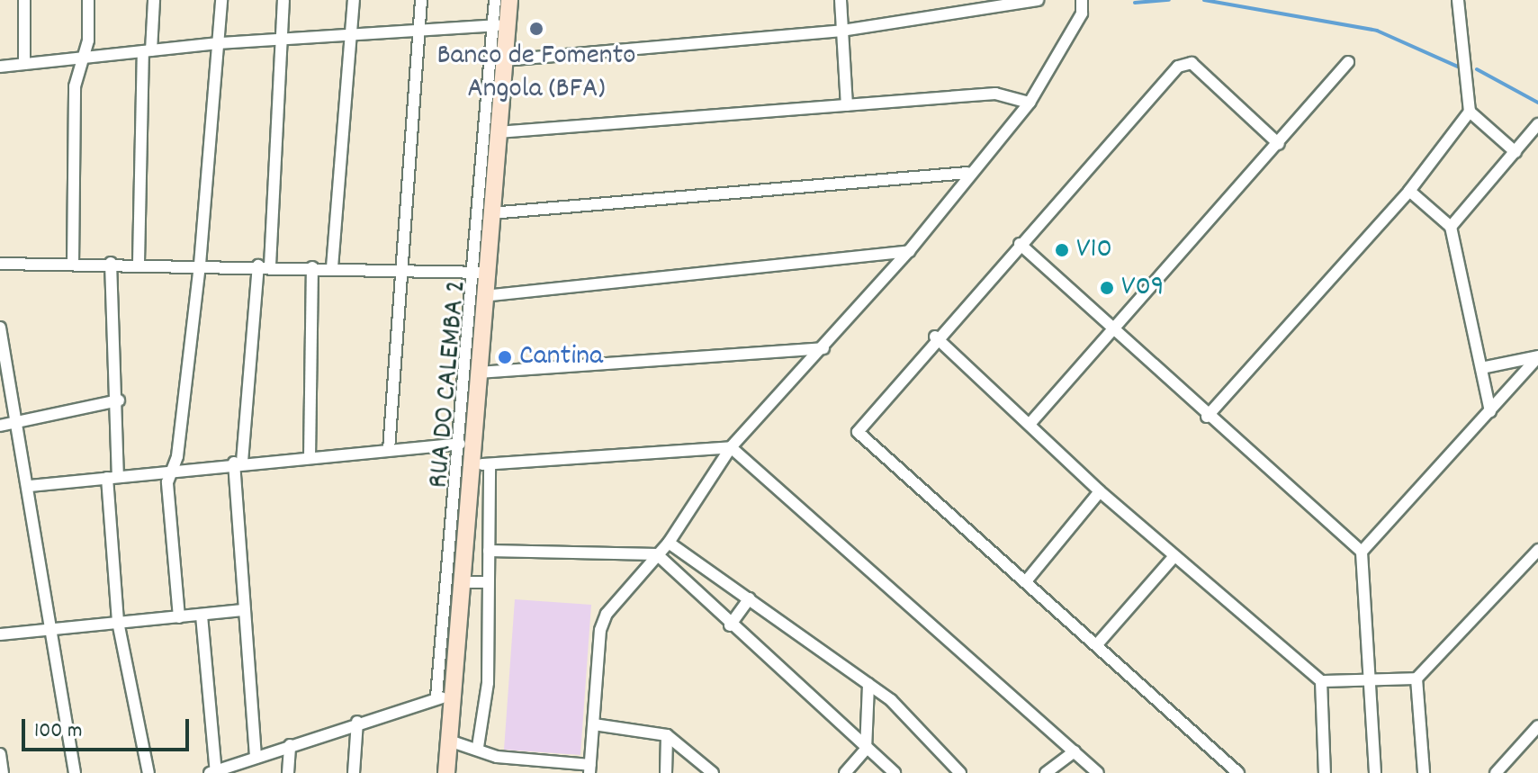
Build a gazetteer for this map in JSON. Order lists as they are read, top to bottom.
{
  "streets": {
    "main road": ["RUA DO CALEMBA 2"]
  },
  "places": [
    "Banco de Fomento Angola (BFA)",
    "V10",
    "V09",
    "Cantina"
  ],
  "scale_bar": "100 m"
}
